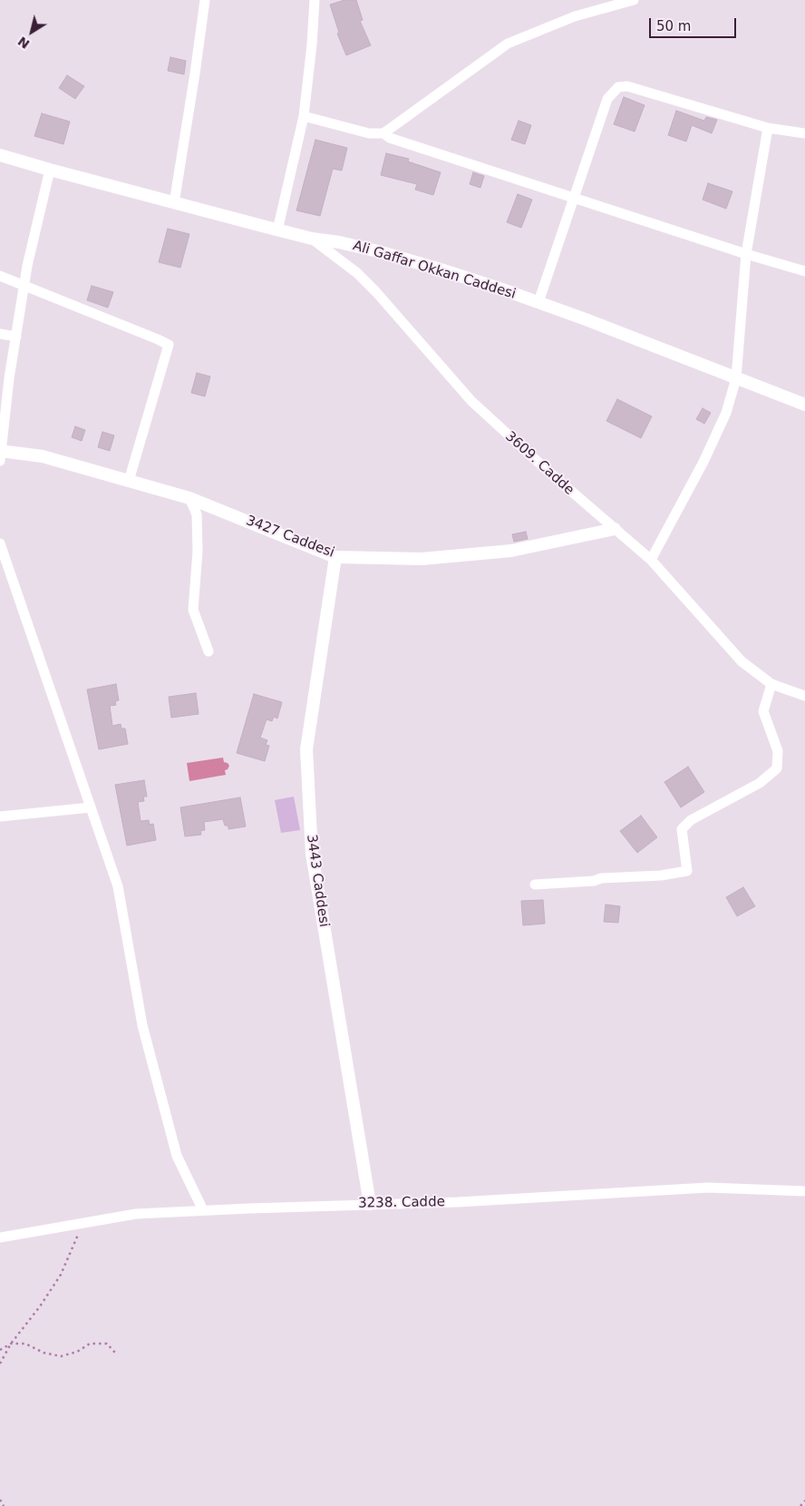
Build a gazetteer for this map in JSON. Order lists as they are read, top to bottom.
{
  "streets": {
    "street": [
      "Ali Gaffar Okkan Caddesi",
      "3609. Cadde",
      "3427 Caddesi",
      "3443 Caddesi",
      "3238. Cadde"
    ]
  },
  "crossings": [
    ["Ali Gaffar Okkan Caddesi", "3609. Cadde"],
    ["3609. Cadde", "3427 Caddesi"],
    ["3427 Caddesi", "3443 Caddesi"],
    ["3443 Caddesi", "3238. Cadde"]
  ],
  "scale_bar": "50 m",
  "north": "bottom left"
}
